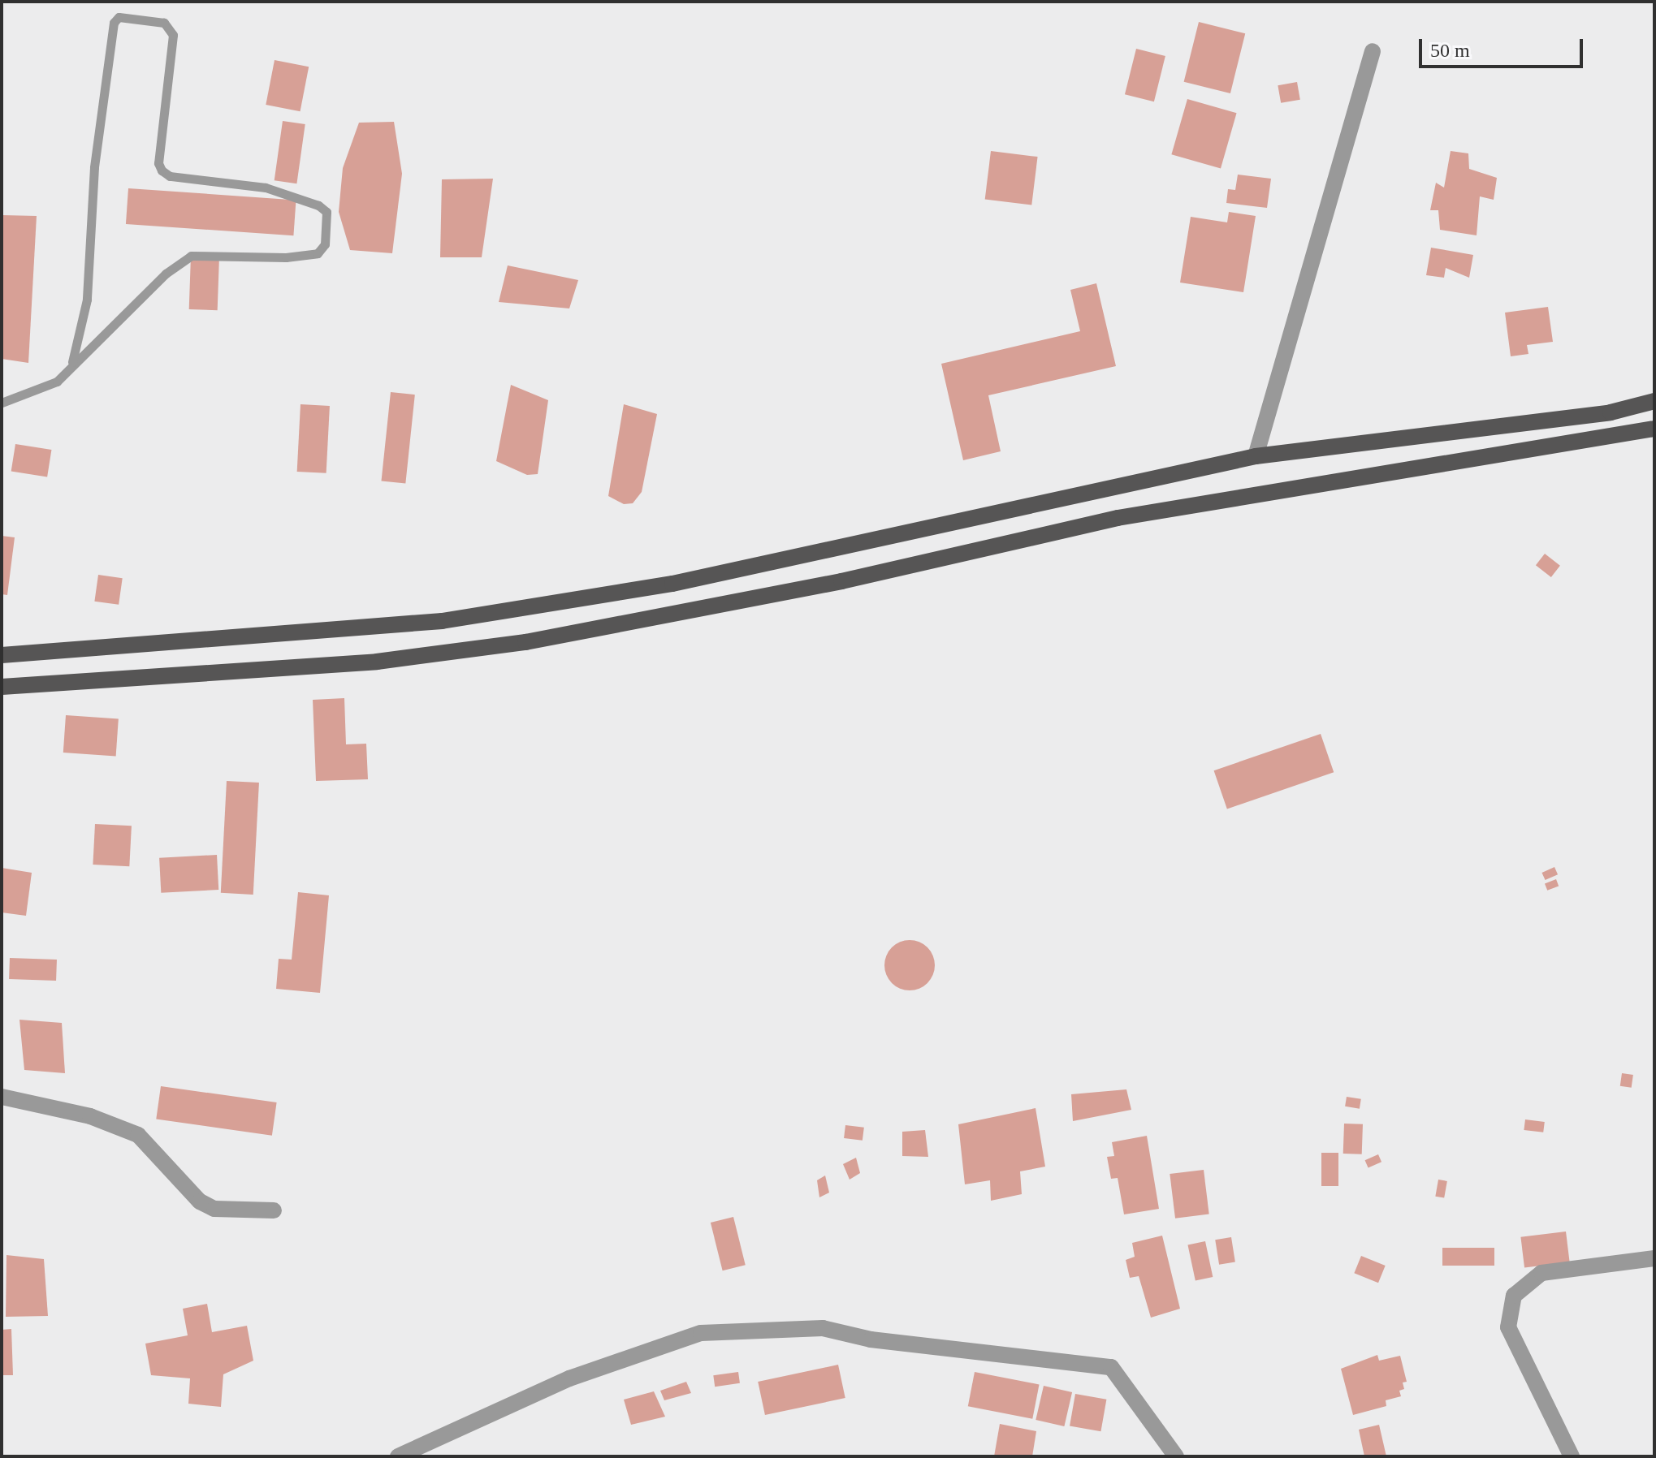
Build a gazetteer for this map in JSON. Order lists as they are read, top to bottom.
{
  "scale_bar": "50 m"
}
